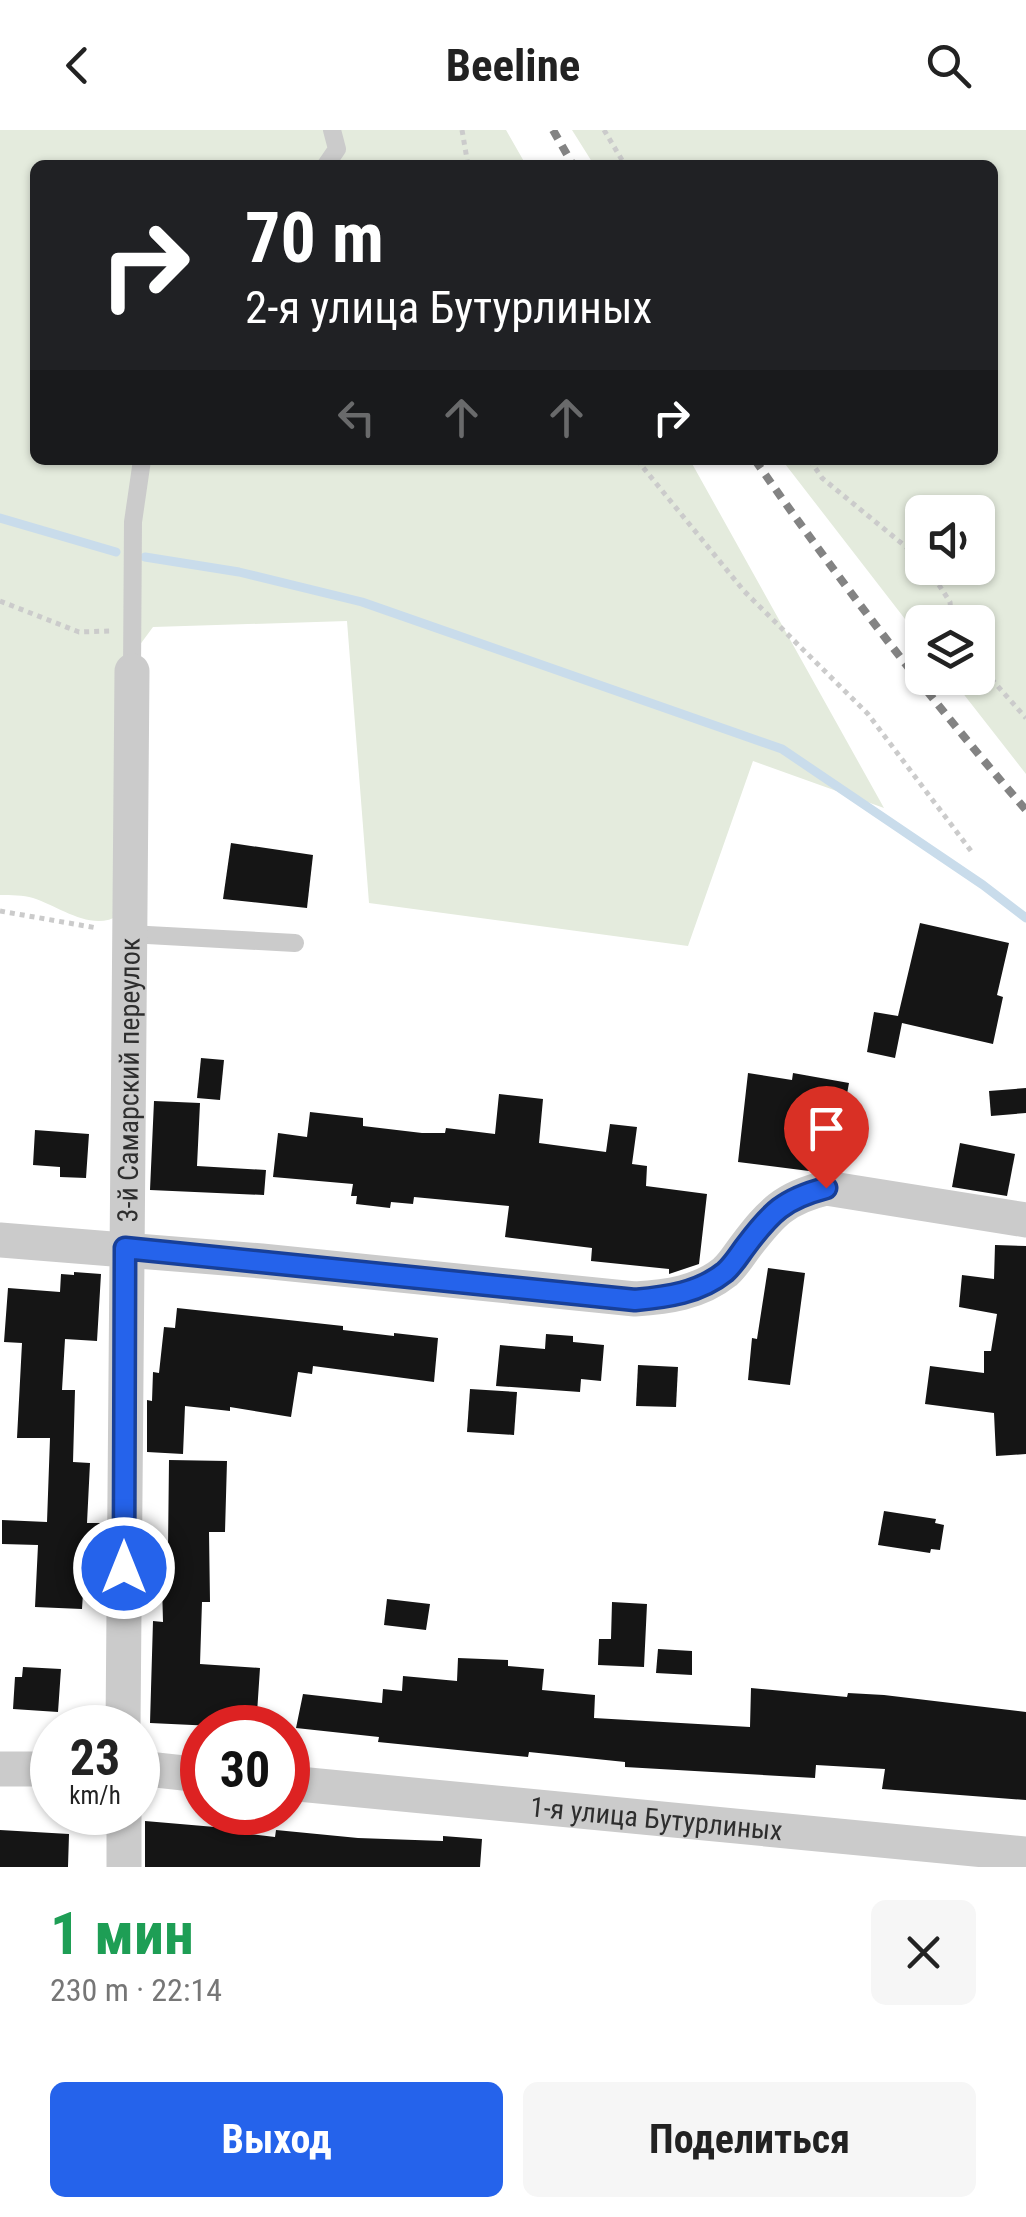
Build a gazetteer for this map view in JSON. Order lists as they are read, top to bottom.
{
  "streets": {
    "street": ["3-й Самарский переулок", "1-я улица Бутурлиных"]
  },
  "page": {
    "header": "Beeline",
    "turn": ["70 m", "2-я улица Бутурлиных"],
    "speed": "23 km/h",
    "limit": "30",
    "heading": ["1 мин", "230 m · 22:14"],
    "buttons": ["Выход", "Поделиться"]
  }
}
